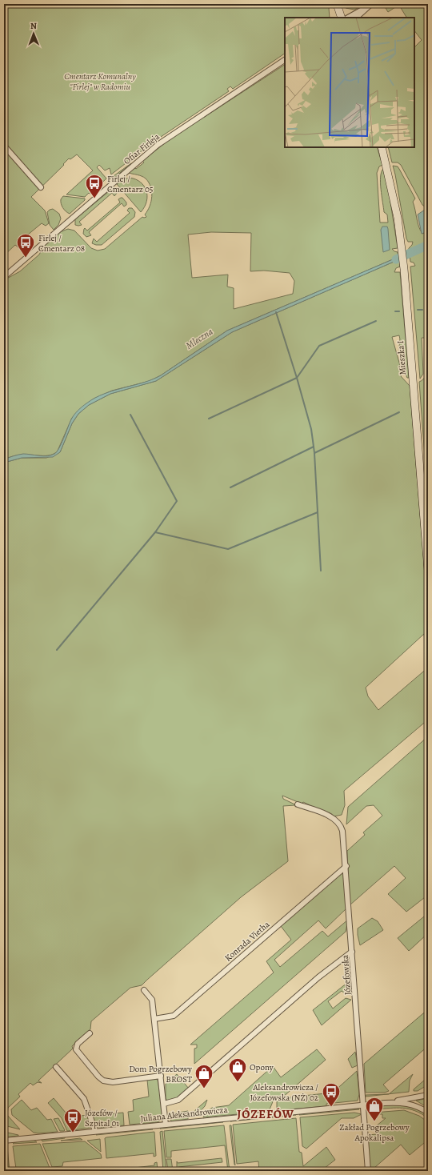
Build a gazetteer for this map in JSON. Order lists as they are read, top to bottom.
{
  "streets": {
    "street": [
      "Ofiar Firleja",
      "Mieszka I",
      "Konrada Vietha",
      "Józefowska",
      "Juliana Aleksandrowicza"
    ]
  },
  "crossings": [
    ["Konrada Vietha", "Józefowska"],
    ["Józefowska", "Juliana Aleksandrowicza"]
  ],
  "districts": ["JÓZEFÓW"],
  "water": ["Mleczna"],
  "parks": ["Cmentarz Komunalny \"Firlej\" w Radomiu"],
  "places": {
    "bus stop": [
      "Firlej / Cmentarz 05",
      "Firlej / Cmentarz 08",
      "Aleksandrowicza / Józefowska (NŻ) 02",
      "Józefów / Szpital 01"
    ],
    "shop": ["Opony", "Dom Pogrzebowy BROST", "Zakład Pogrzebowy Apokalipsa"]
  },
  "north": "top"
}
